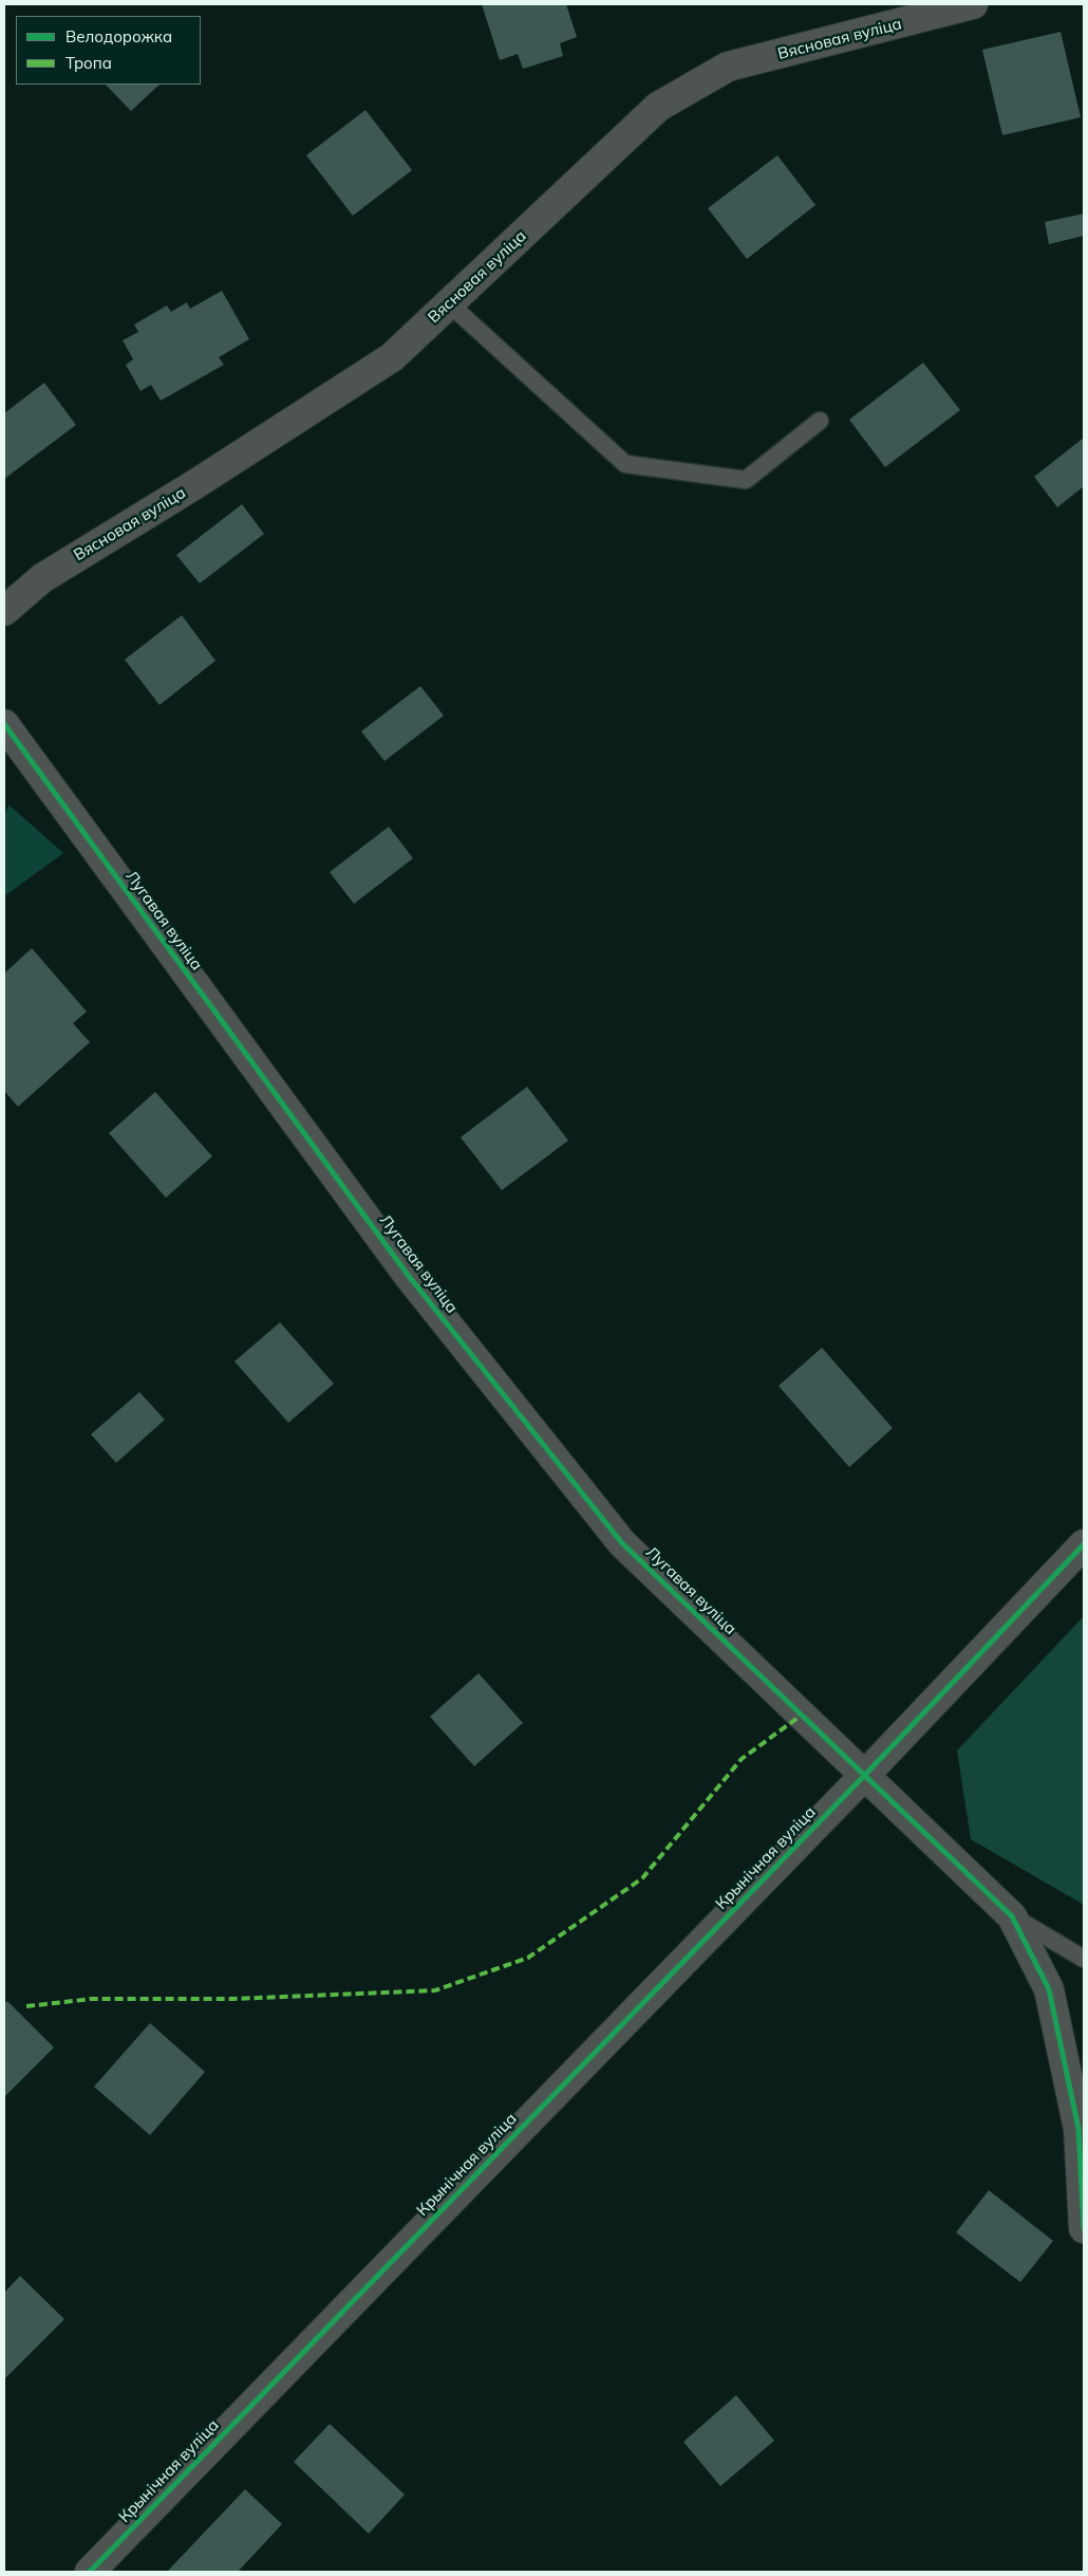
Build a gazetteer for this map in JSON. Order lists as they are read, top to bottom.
{
  "streets": {
    "street": ["Вясновая вуліца", "Лугавая вуліца", "Крынічная вуліца"]
  },
  "crossings": [
    ["Лугавая вуліца", "Крынічная вуліца"]
  ],
  "legend": ["Велодорожка", "Тропа"]
}
